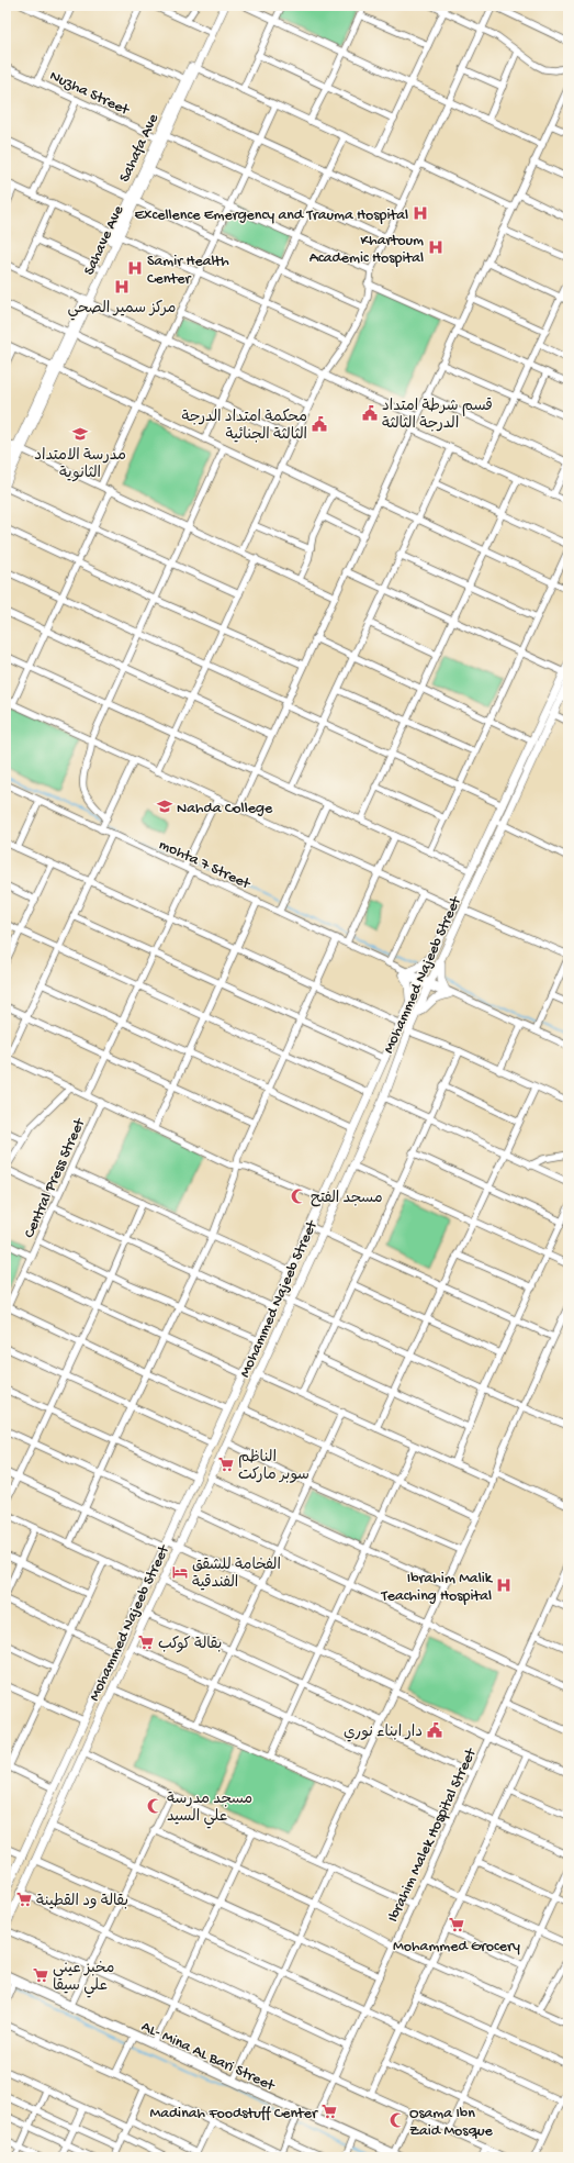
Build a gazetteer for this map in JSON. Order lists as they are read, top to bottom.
{
  "streets": {
    "highway": ["AL- Mina AL Bari Street"],
    "main road": ["Sahafa Ave", "Sahave Ave", "Mohammed Najeeb Street"],
    "street": [
      "Nuzha Street",
      "mohta 7 Street",
      "Central Press Street",
      "Ibrahim Malek Hospital Street"
    ]
  },
  "crossings": [
    ["Nuzha Street", "Sahafa Ave"],
    ["Nuzha Street", "Sahave Ave"],
    ["Sahafa Ave", "Sahave Ave"],
    ["mohta 7 Street", "Mohammed Najeeb Street"],
    ["Ibrahim Malek Hospital Street", "AL- Mina AL Bari Street"]
  ],
  "places": {
    "hospital": [
      "Excellence Emergency and Trauma Hospital",
      "Khartoum Academic Hospital",
      "Samir Health Center",
      "مركز سمير الصحي",
      "Ibrahim Malik Teaching Hospital"
    ],
    "public building": ["قسم شرطة امتداد الدرجة الثالثة", "محكمة امتداد الدرجة الثالثة الجنائية", "دار ابناء نوري"],
    "school or university": ["مدرسة الامتداد الثانوية", "Nahda College"],
    "mosque": ["مسجد الفتح", "مسجد مدرسة علي السيد", "Osama Ibn Zaid Mosque"],
    "supermarket": [
      "الناظم سوبر ماركت",
      "بقالة كوكب",
      "بقالة ود القطينة",
      "Mohammed Grocery",
      "مخبز عيني علي سيقا",
      "Madinah Foodstuff Center"
    ],
    "hotel": ["الفخامة للشقق الفندقية"]
  }
}
